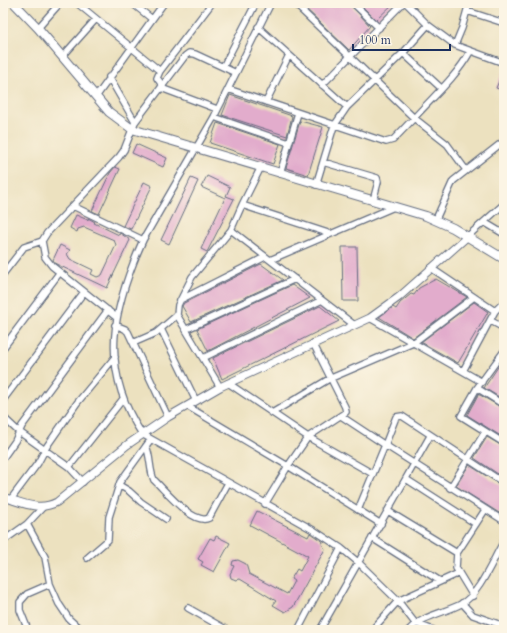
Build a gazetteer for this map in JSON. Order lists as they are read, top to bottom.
{
  "scale_bar": "100 m"
}
